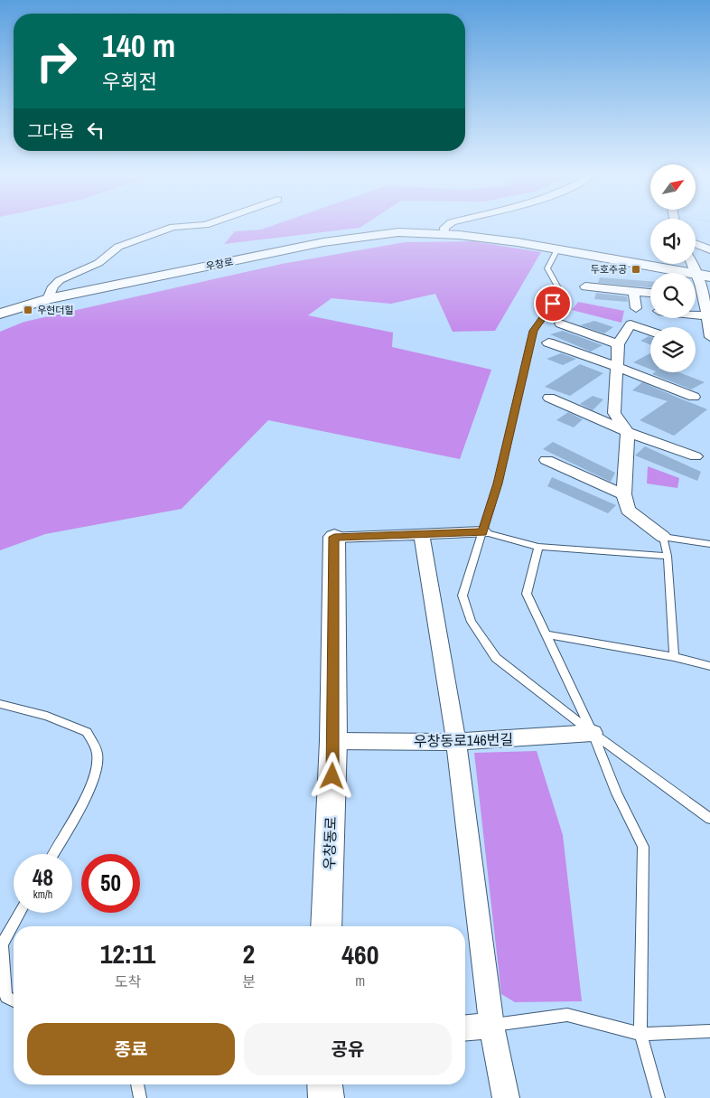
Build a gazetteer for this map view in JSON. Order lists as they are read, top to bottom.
{
  "streets": {
    "main road": ["우창로", "우창동로"],
    "street": ["우창동로146번길"]
  },
  "crossings": [
    ["우창동로146번길", "우창동로"]
  ],
  "places": {
    "transit": ["두호주공", "우현더힐"]
  },
  "north": "top right",
  "page": {
    "turn": ["140 m", "우회전"],
    "then": "그다음",
    "speed": "48 km/h",
    "limit": "50",
    "eta": [
      "12:11",
      "도착",
      "2",
      "분",
      "460",
      "m"
    ],
    "buttons": ["종료", "공유"]
  }
}
